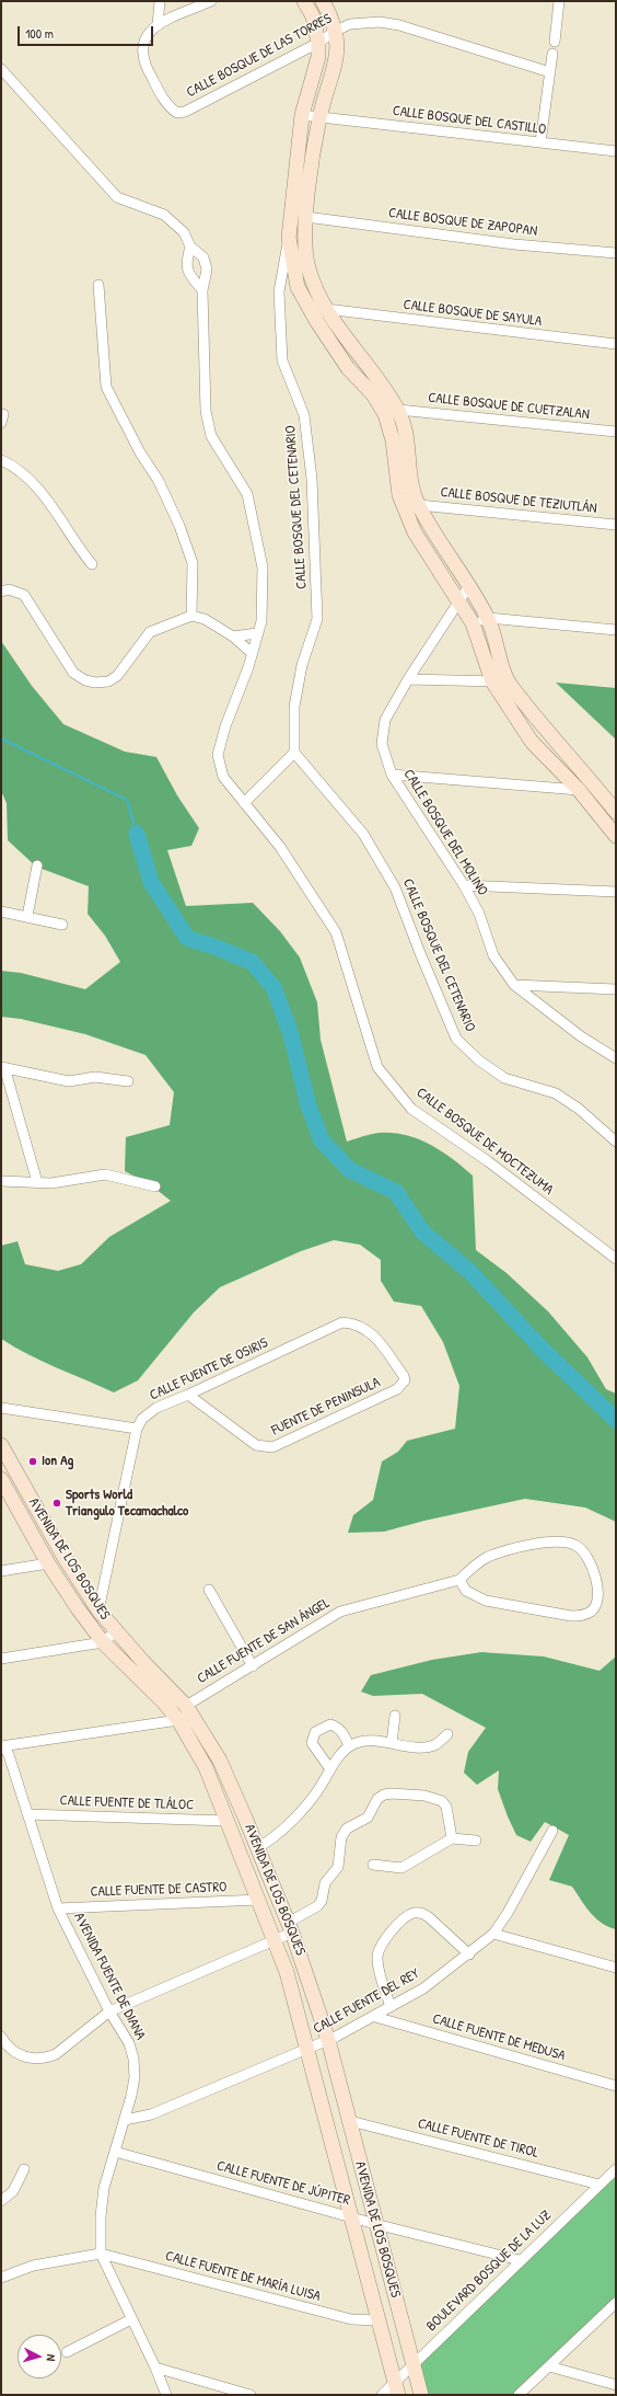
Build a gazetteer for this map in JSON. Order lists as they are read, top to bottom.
{
  "streets": {
    "main road": ["AVENIDA DE LOS BOSQUES"],
    "street": [
      "CALLE BOSQUE DE LAS TORRES",
      "CALLE BOSQUE DEL CASTILLO",
      "CALLE BOSQUE DE ZAPOPAN",
      "CALLE BOSQUE DE SAYULA",
      "CALLE BOSQUE DE CUETZALAN",
      "CALLE BOSQUE DE TEZIUTLÁN",
      "CALLE BOSQUE DEL CETENARIO",
      "CALLE BOSQUE DEL MOLINO",
      "CALLE BOSQUE DE MOCTEZUMA",
      "CALLE FUENTE DE OSIRIS",
      "FUENTE DE PENINSULA",
      "CALLE FUENTE DE SAN ÁNGEL",
      "CALLE FUENTE DE TLÁLOC",
      "CALLE FUENTE DE CASTRO",
      "AVENIDA FUENTE DE DIANA",
      "CALLE FUENTE DEL REY",
      "CALLE FUENTE DE MEDUSA",
      "CALLE FUENTE DE TIROL",
      "CALLE FUENTE DE JÚPITER",
      "BOULEVARD BOSQUE DE LA LUZ",
      "CALLE FUENTE DE MARÍA LUISA"
    ]
  },
  "crossings": [
    ["CALLE FUENTE DE OSIRIS", "FUENTE DE PENINSULA"],
    ["AVENIDA DE LOS BOSQUES", "CALLE FUENTE DE SAN ÁNGEL"],
    ["AVENIDA DE LOS BOSQUES", "CALLE FUENTE DE TLÁLOC"],
    ["AVENIDA DE LOS BOSQUES", "CALLE FUENTE DE CASTRO"],
    ["AVENIDA DE LOS BOSQUES", "CALLE FUENTE DEL REY"],
    ["AVENIDA DE LOS BOSQUES", "CALLE FUENTE DE TIROL"],
    ["AVENIDA DE LOS BOSQUES", "CALLE FUENTE DE JÚPITER"],
    ["AVENIDA DE LOS BOSQUES", "BOULEVARD BOSQUE DE LA LUZ"],
    ["AVENIDA DE LOS BOSQUES", "CALLE FUENTE DE MARÍA LUISA"],
    ["CALLE FUENTE DE TLÁLOC", "AVENIDA FUENTE DE DIANA"],
    ["CALLE FUENTE DE CASTRO", "AVENIDA FUENTE DE DIANA"],
    ["AVENIDA FUENTE DE DIANA", "CALLE FUENTE DEL REY"],
    ["AVENIDA FUENTE DE DIANA", "CALLE FUENTE DE JÚPITER"],
    ["AVENIDA FUENTE DE DIANA", "CALLE FUENTE DE MARÍA LUISA"],
    ["CALLE FUENTE DEL REY", "CALLE FUENTE DE MEDUSA"],
    ["CALLE FUENTE DE TIROL", "BOULEVARD BOSQUE DE LA LUZ"],
    ["CALLE FUENTE DE JÚPITER", "BOULEVARD BOSQUE DE LA LUZ"]
  ],
  "places": ["Ion Ag", "Sports World Triangulo Tecamachalco"],
  "scale_bar": "100 m",
  "north": "right"
}
